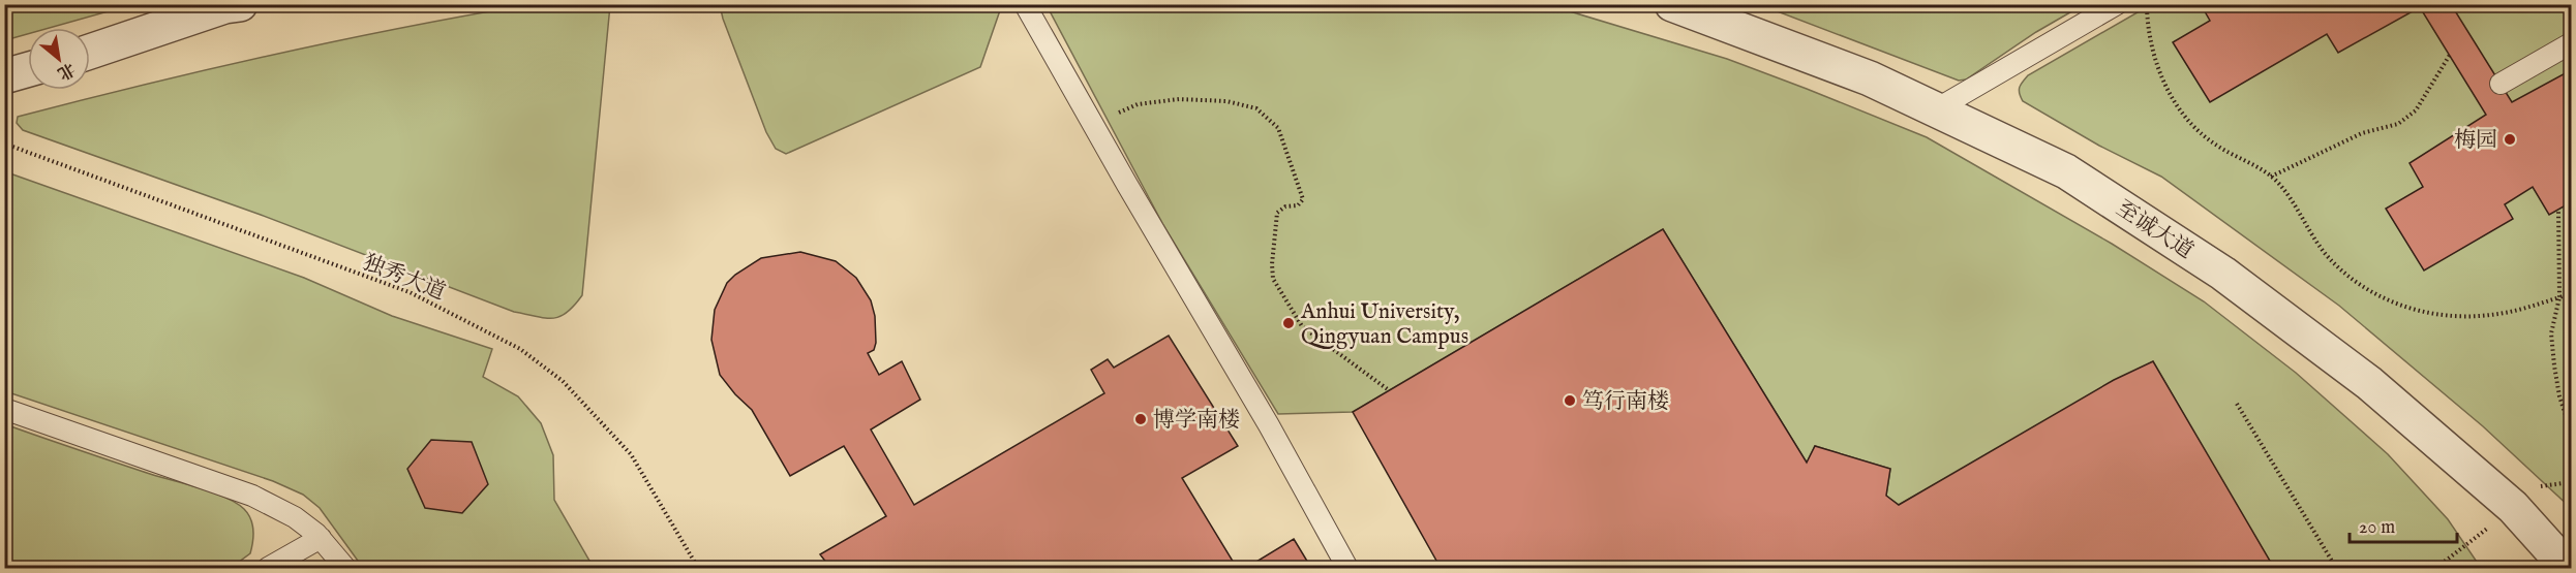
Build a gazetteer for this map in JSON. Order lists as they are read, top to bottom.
{
  "streets": {
    "street": ["至诚大道"],
    "path": ["独秀大道"]
  },
  "places": [
    "梅园",
    "Anhui University, Qingyuan Campus",
    "笃行南楼",
    "博学南楼"
  ],
  "scale_bar": "20 m",
  "north": "bottom right"
}
